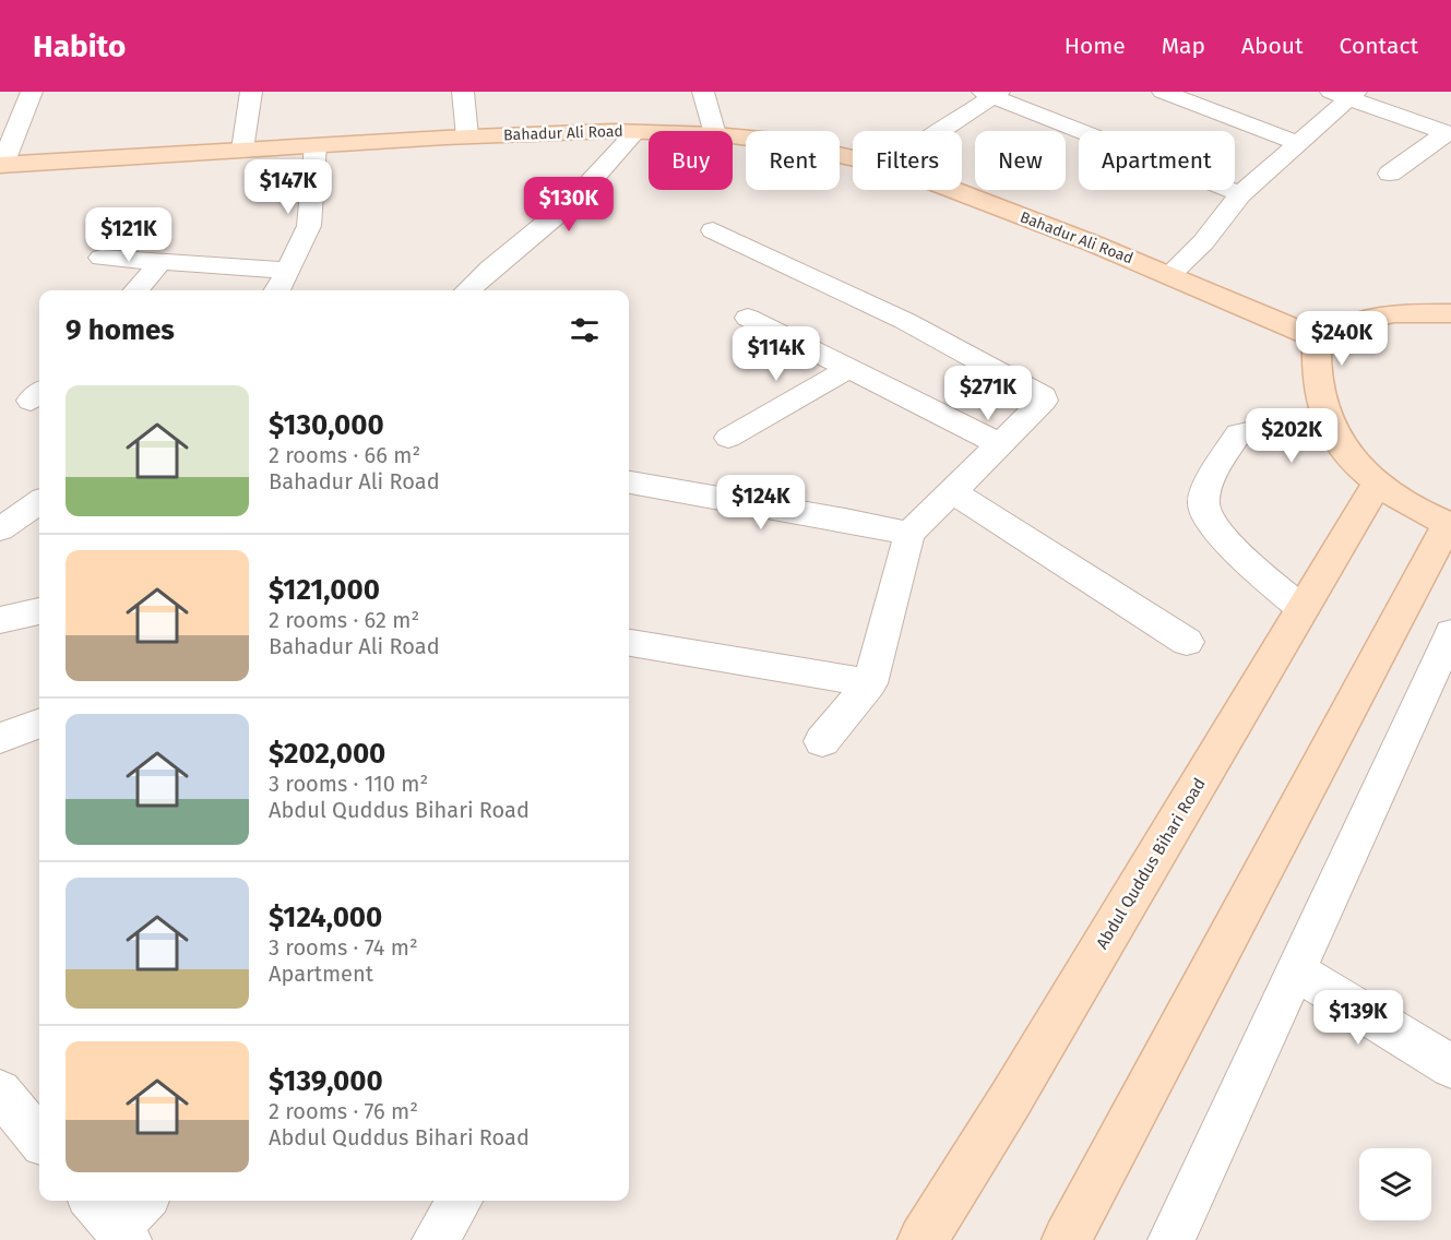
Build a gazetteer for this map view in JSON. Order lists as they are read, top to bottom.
{
  "streets": {
    "main road": ["Bahadur Ali Road", "Abdul Quddus Bihari Road"]
  },
  "page": {
    "header": "Habito",
    "nav": [
      "Home",
      "Map",
      "About",
      "Contact"
    ],
    "chip": [
      "Buy",
      "Rent",
      "Filters",
      "New",
      "Apartment"
    ],
    "price": [
      "$147K",
      "$130K",
      "$121K",
      "$240K",
      "$114K",
      "$271K",
      "$202K",
      "$124K",
      "$139K"
    ],
    "heading": "9 homes",
    "list": [
      {
        "name": "$130,000",
        "note": "2 rooms · 66 m² · Bahadur Ali Road"
      },
      {
        "name": "$121,000",
        "note": "2 rooms · 62 m² · Bahadur Ali Road"
      },
      {
        "name": "$202,000",
        "note": "3 rooms · 110 m² · Abdul Quddus Bihari Road"
      },
      {
        "name": "$124,000",
        "note": "3 rooms · 74 m² · Apartment"
      },
      {
        "name": "$139,000",
        "note": "2 rooms · 76 m² · Abdul Quddus Bihari Road"
      }
    ]
  }
}
